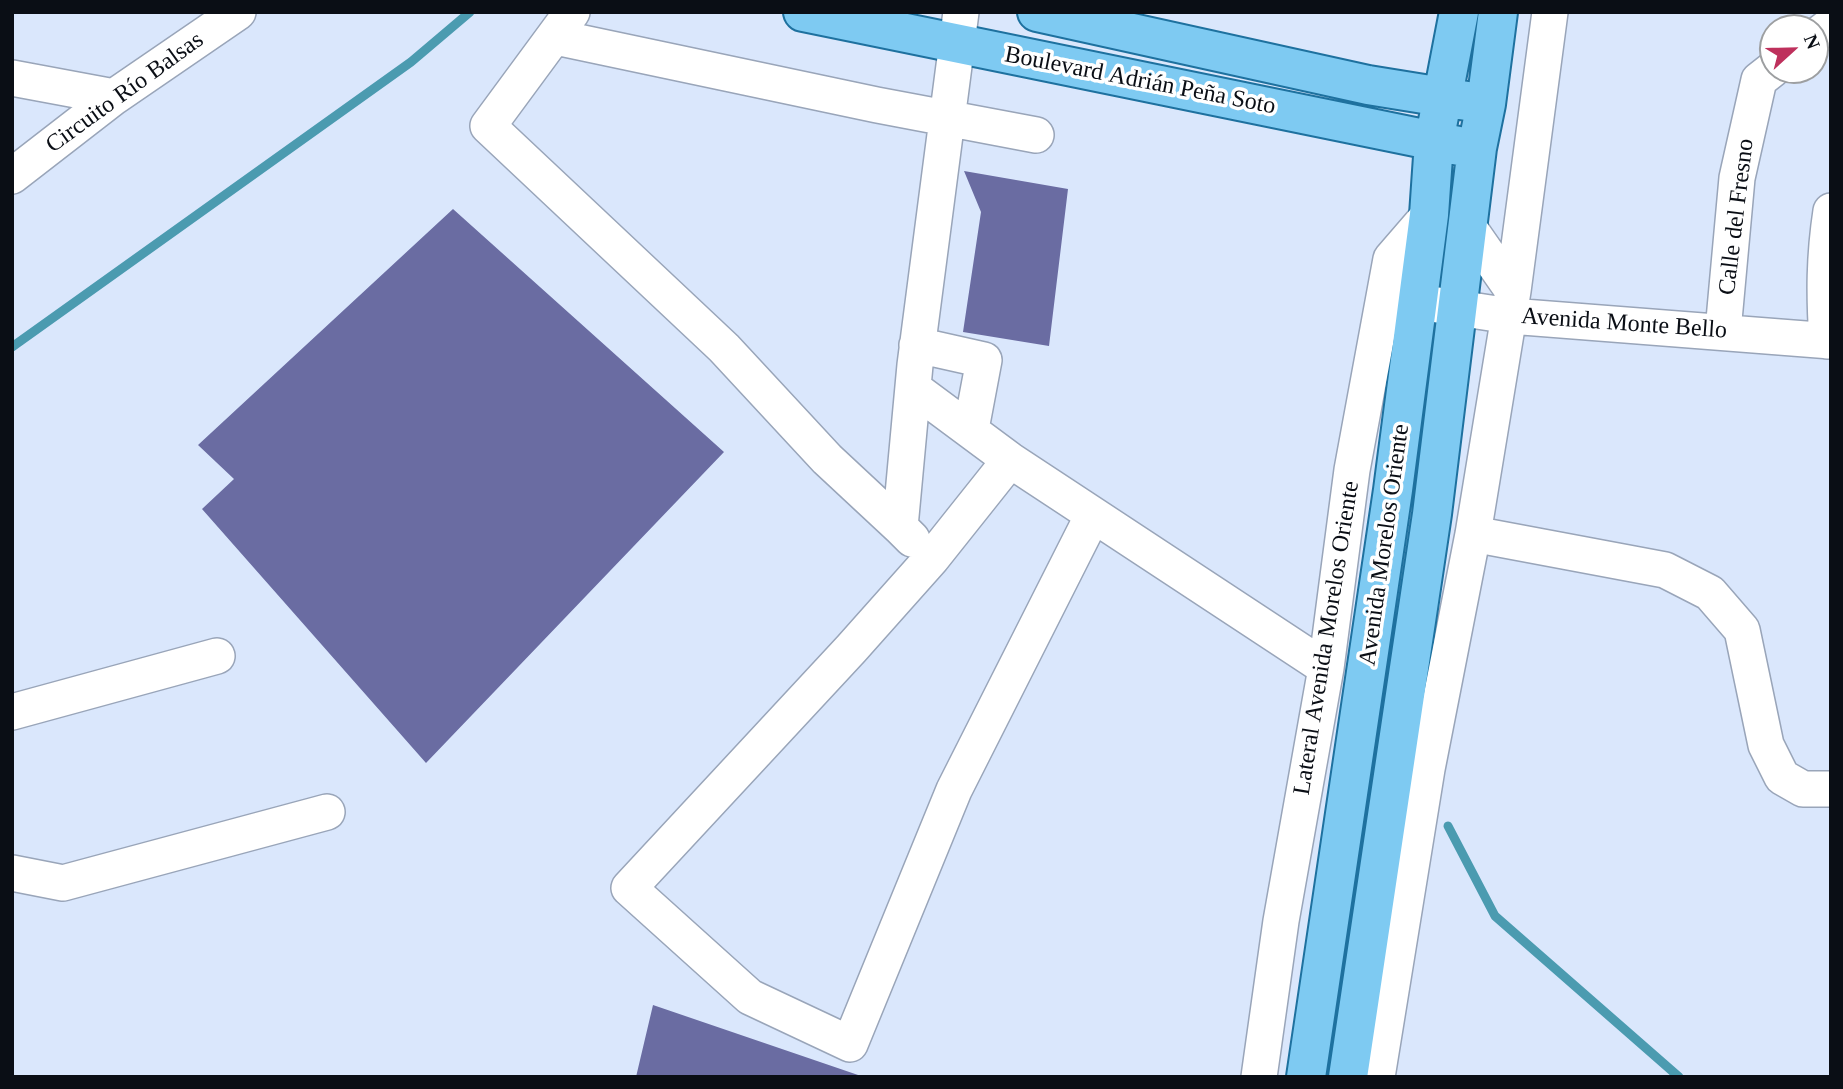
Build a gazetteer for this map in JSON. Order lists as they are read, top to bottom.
{
  "streets": {
    "main road": ["Boulevard Adrián Peña Soto", "Avenida Morelos Oriente"],
    "street": [
      "Circuito Río Balsas",
      "Calle del Fresno",
      "Avenida Monte Bello",
      "Lateral Avenida Morelos Oriente"
    ]
  },
  "crossings": [
    ["Boulevard Adrián Peña Soto", "Avenida Morelos Oriente"],
    ["Calle del Fresno", "Avenida Monte Bello"],
    ["Avenida Monte Bello", "Avenida Morelos Oriente"],
    ["Avenida Morelos Oriente", "Lateral Avenida Morelos Oriente"]
  ],
  "north": "right"
}
